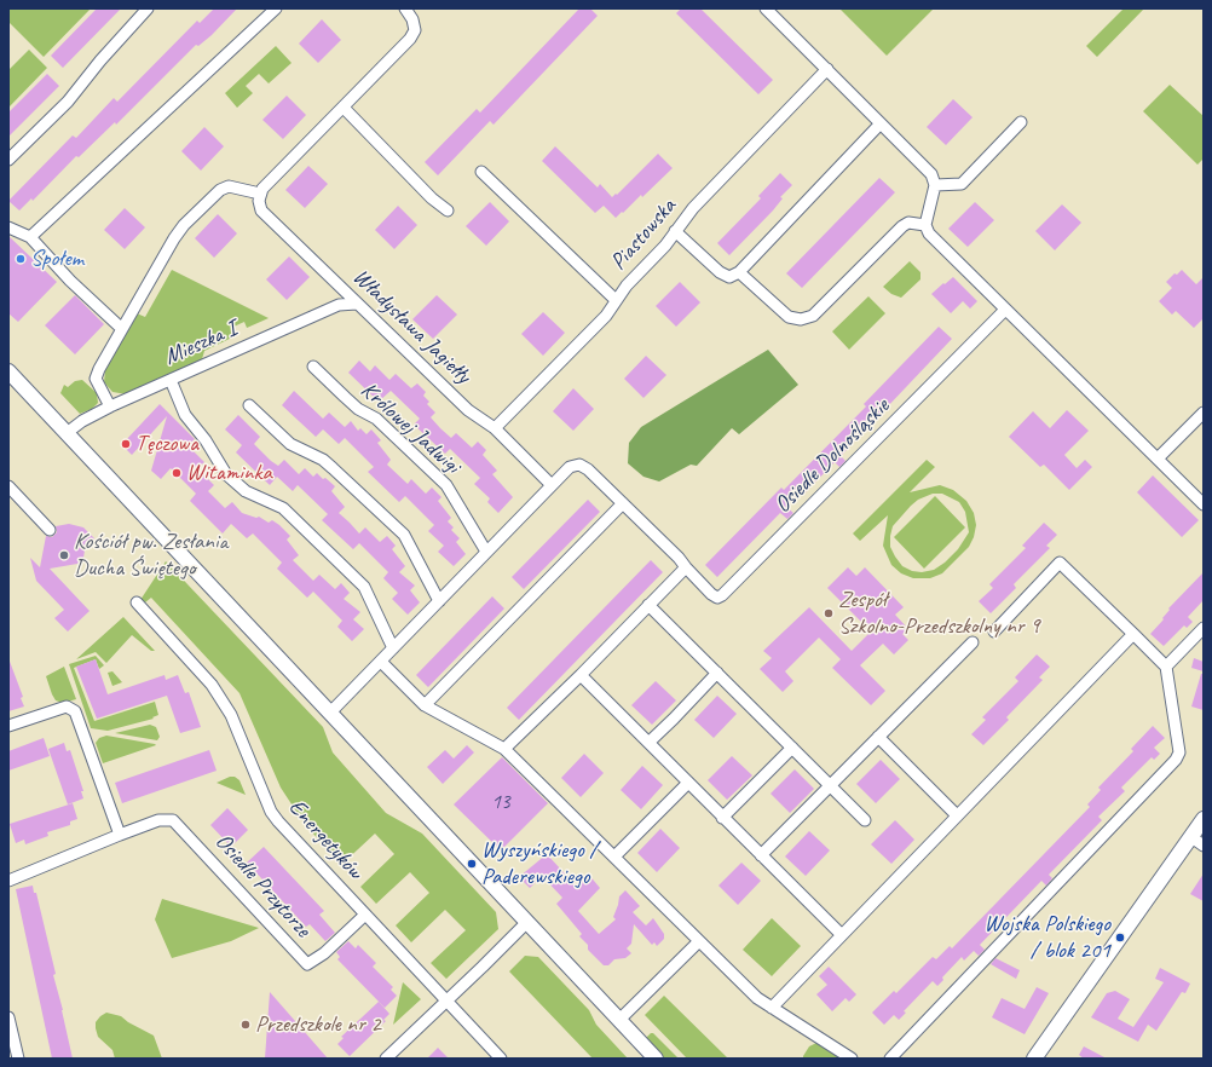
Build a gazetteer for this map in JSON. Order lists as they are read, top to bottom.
{
  "streets": {
    "street": [
      "Piastowska",
      "Władysława Jagiełły",
      "Mieszka I",
      "Królowej Jadwigi",
      "Osiedle Dolnośląskie",
      "Energetyków",
      "Osiedle Przytorze"
    ]
  },
  "crossings": [
    ["Piastowska", "Władysława Jagiełły"],
    ["Władysława Jagiełły", "Mieszka I"],
    ["Władysława Jagiełły", "Osiedle Dolnośląskie"],
    ["Energetyków", "Osiedle Przytorze"]
  ],
  "places": [
    "Społem",
    "Tęczowa",
    "Witaminka",
    "Kościół pw. Zesłania Ducha Świętego",
    "Zespół Szkolno-Przedszkolny nr 9",
    "Wyszyńskiego / Paderewskiego",
    "Wojska Polskiego / blok 201",
    "Przedszkole nr 2"
  ],
  "house_numbers": ["13"]
}
